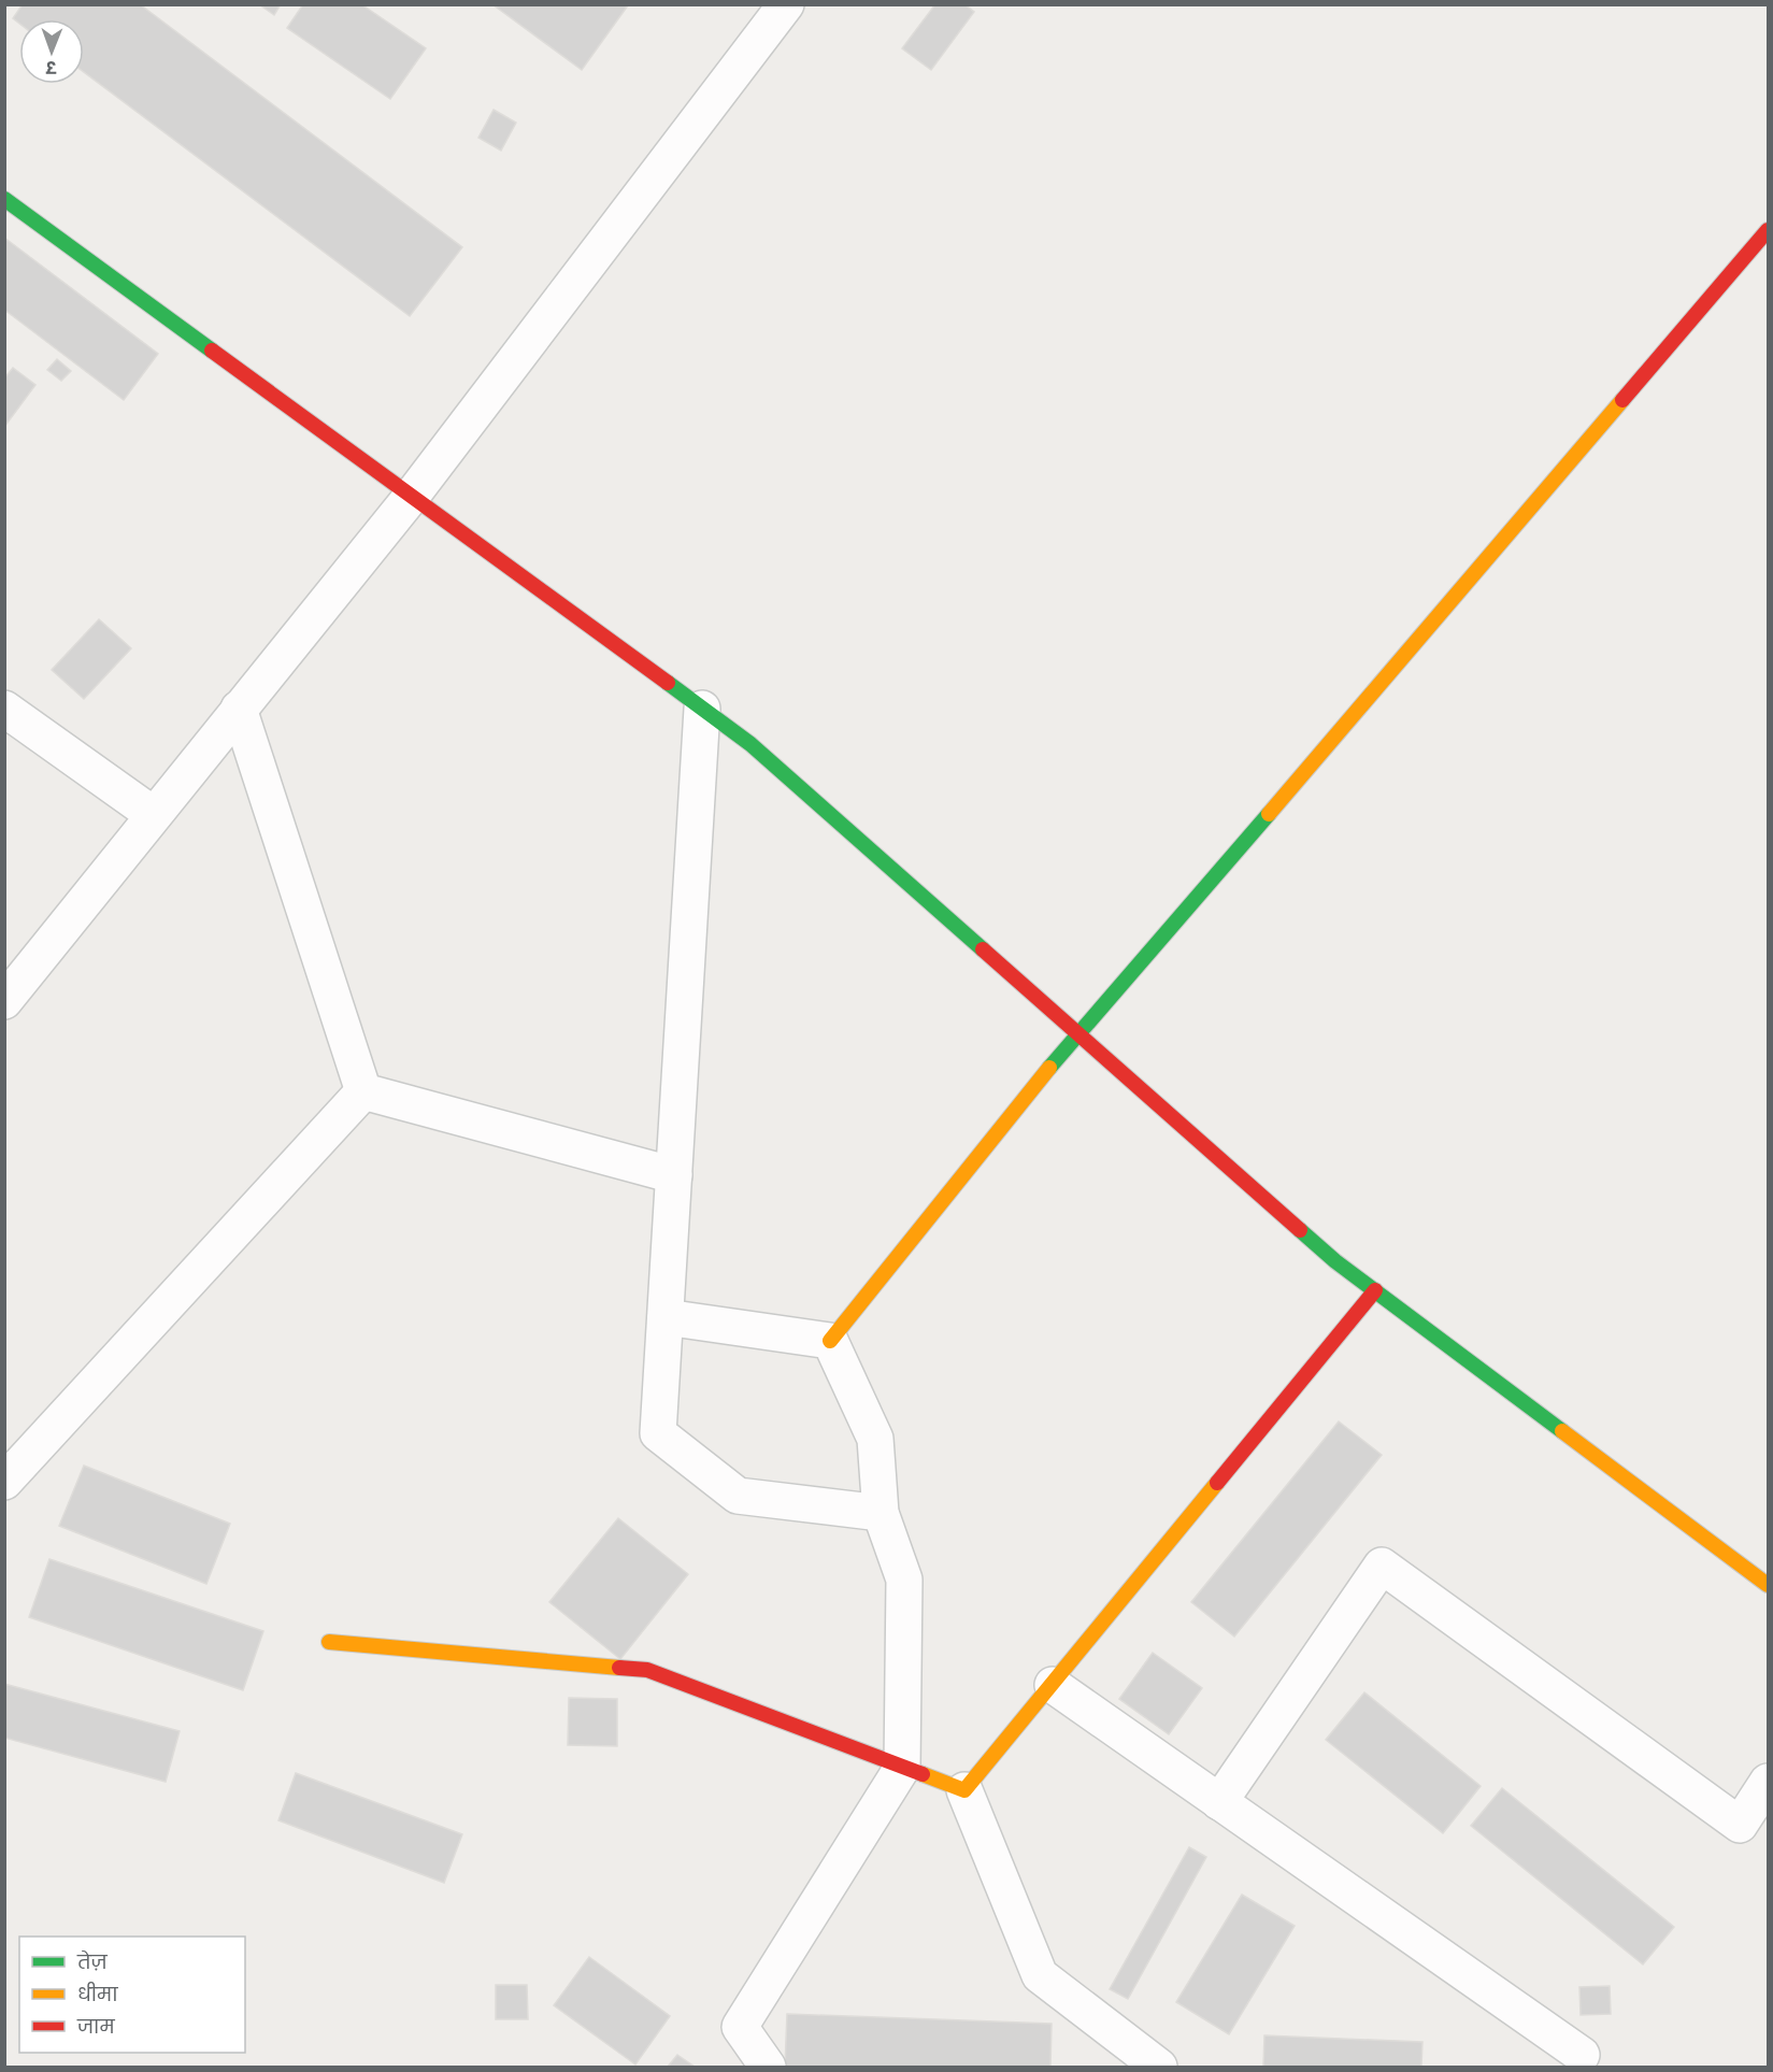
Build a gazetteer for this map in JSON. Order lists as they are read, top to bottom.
{
  "legend": ["तेज़", "धीमा", "जाम"],
  "north": "bottom"
}
